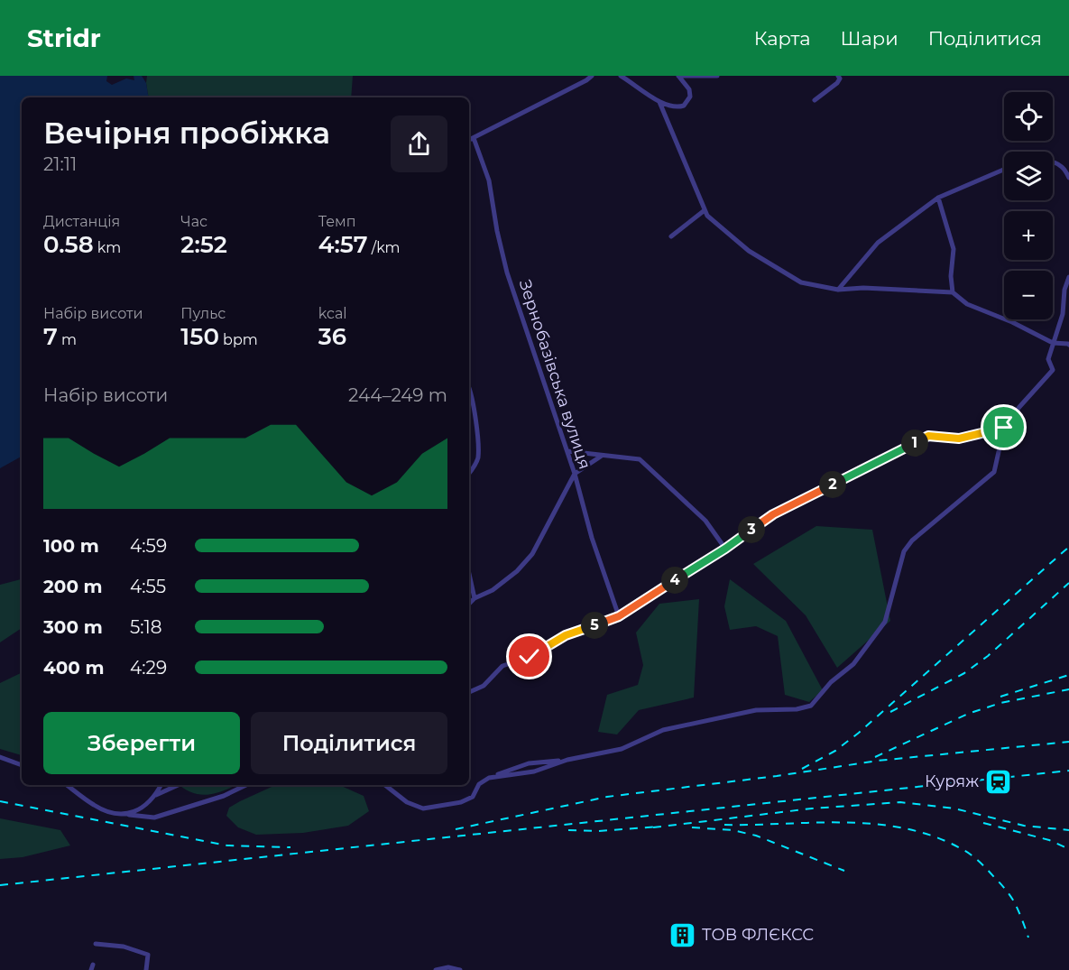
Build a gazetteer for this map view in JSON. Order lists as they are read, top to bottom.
{
  "streets": {
    "street": ["Зернобазівська вулиця"]
  },
  "places": {
    "station": ["Куряж"],
    "building": ["ТОВ ФЛЄКСС"]
  },
  "page": {
    "header": "Stridr",
    "nav": ["Карта", "Шари", "Поділитися"],
    "map_buttons": ["+", "−"],
    "heading": ["Вечірня пробіжка", "21:11"],
    "stats": [
      ["Дистанція", "0.58 km"],
      ["Час", "2:52"],
      ["Темп", "4:57 /km"],
      ["Набір висоти", "7 m"],
      ["Пульс", "150 bpm"],
      ["kcal", "36"]
    ],
    "chart": ["Набір висоти", "244–249 m"],
    "pins": [
      "1",
      "2",
      "3",
      "4",
      "5"
    ],
    "list": [
      {
        "name": "100 m",
        "note": "4:59"
      },
      {
        "name": "200 m",
        "note": "4:55"
      },
      {
        "name": "300 m",
        "note": "5:18"
      },
      {
        "name": "400 m",
        "note": "4:29"
      }
    ],
    "buttons": ["Зберегти", "Поділитися"]
  }
}
